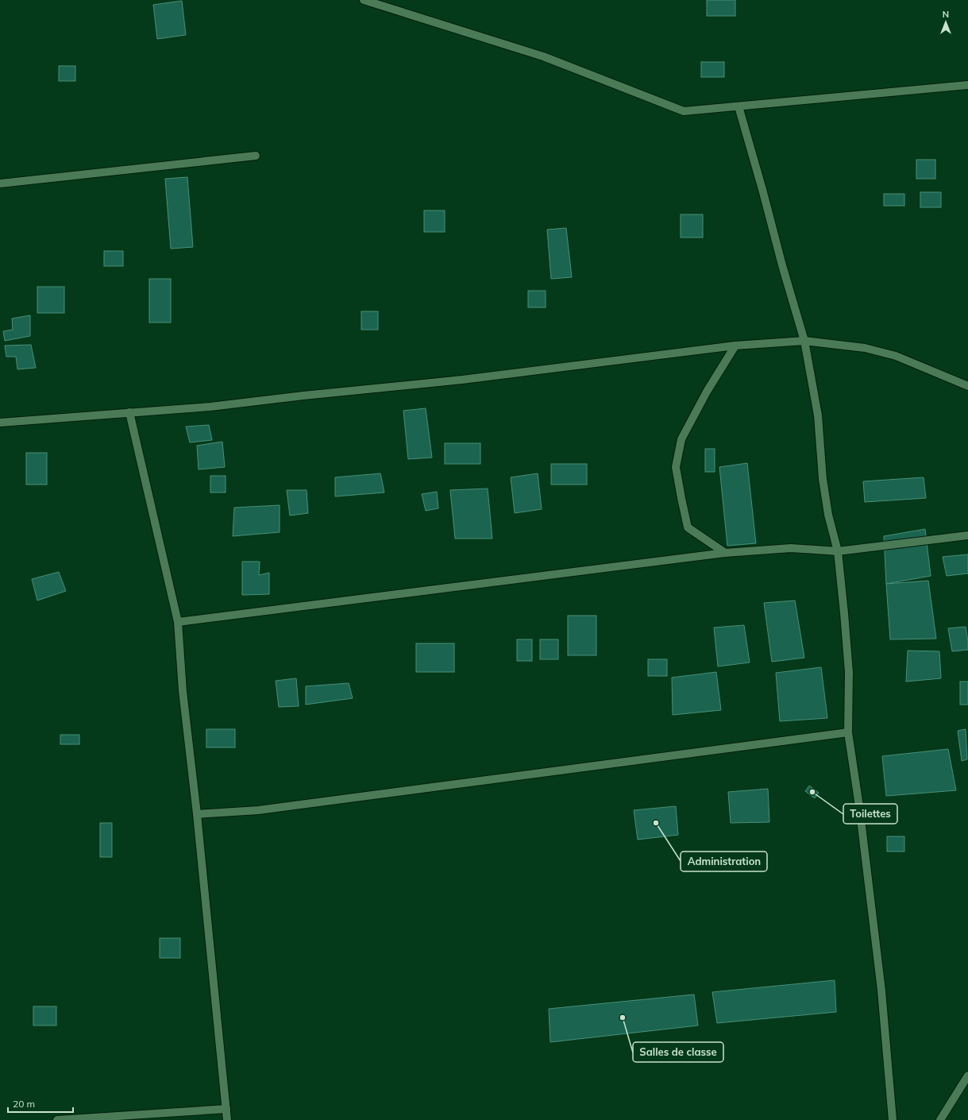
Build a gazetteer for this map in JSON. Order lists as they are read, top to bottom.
{
  "places": ["Toilettes", "Administration", "Salles de classe"],
  "scale_bar": "20 m",
  "north": "top"
}
